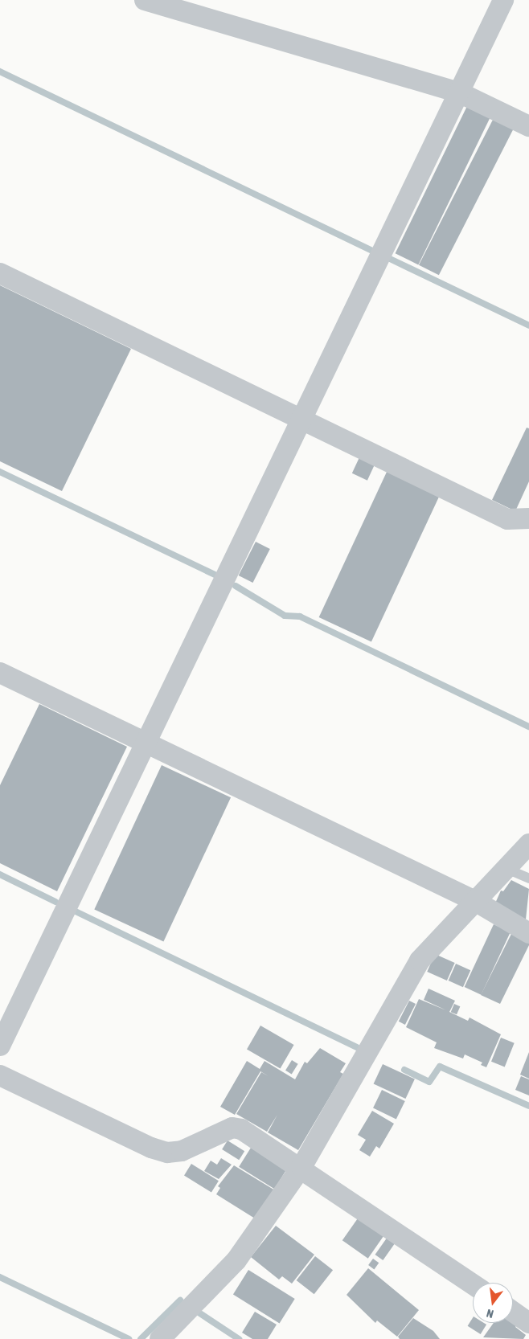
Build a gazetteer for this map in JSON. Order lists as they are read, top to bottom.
{
  "north": "bottom"
}
